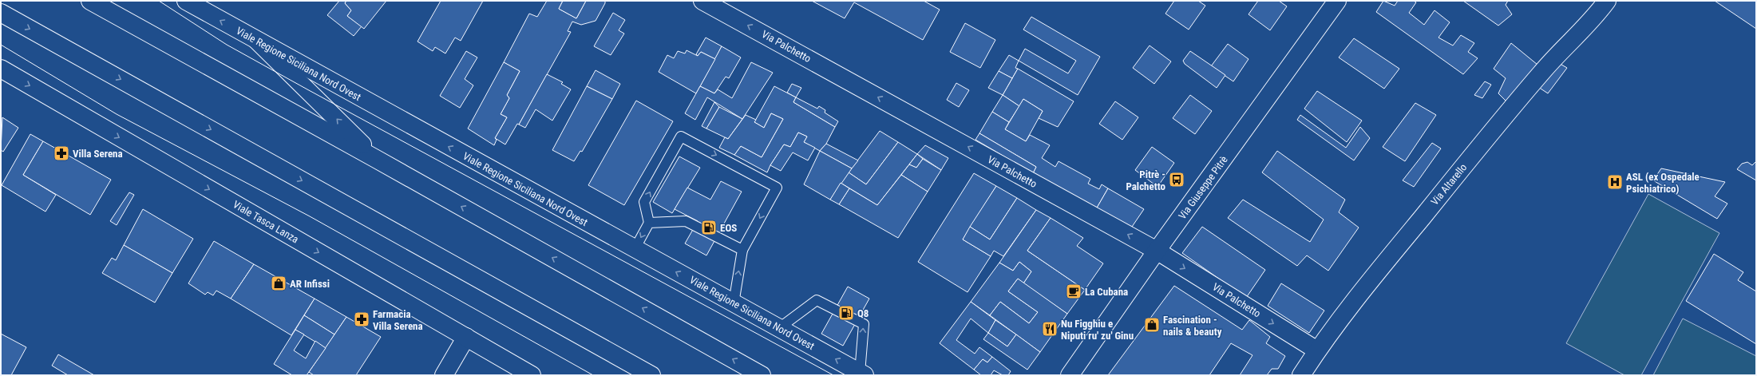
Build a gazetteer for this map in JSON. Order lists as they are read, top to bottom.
{
  "streets": {
    "street": [
      "Via Palchetto",
      "Viale Regione Siciliana Nord Ovest",
      "Via Altarello",
      "Via Giuseppe Pitrè",
      "Viale Tasca Lanza"
    ]
  },
  "crossings": [
    ["Via Palchetto", "Via Altarello"],
    ["Via Palchetto", "Via Giuseppe Pitrè"]
  ],
  "places": {
    "pharmacy": ["Villa Serena", "Farmacia Villa Serena"],
    "bus stop": ["Pitrè - Palchetto"],
    "hospital": ["ASL (ex Ospedale Psichiatrico)"],
    "fuel station": ["EOS", "Q8"],
    "shop": ["AR Infissi", "Fascination - nails & beauty"],
    "cafe": ["La Cubana"],
    "restaurant": ["Nu Figghiu e Niputi ru' zu' Ginu"]
  }
}
